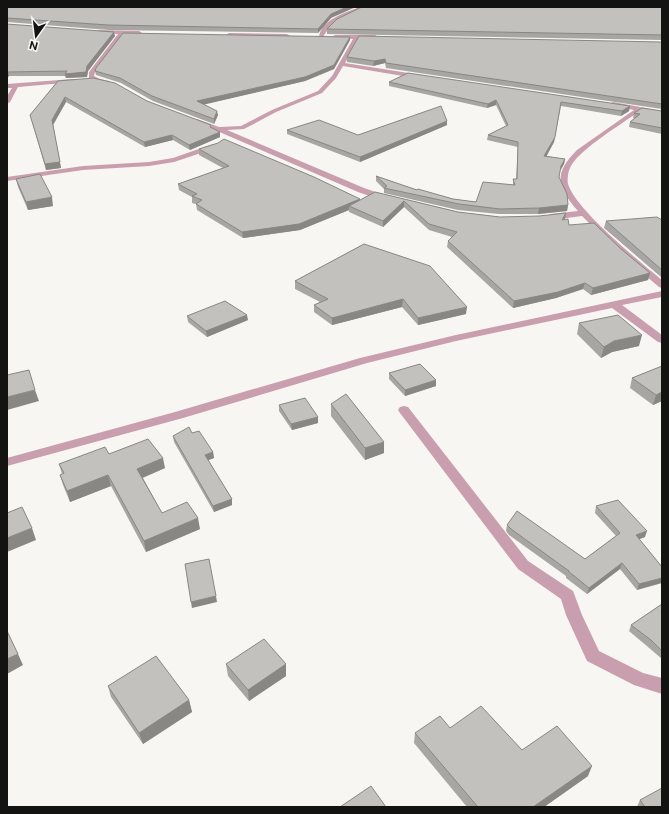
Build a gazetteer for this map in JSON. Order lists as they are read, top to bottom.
{
  "north": "bottom"
}
